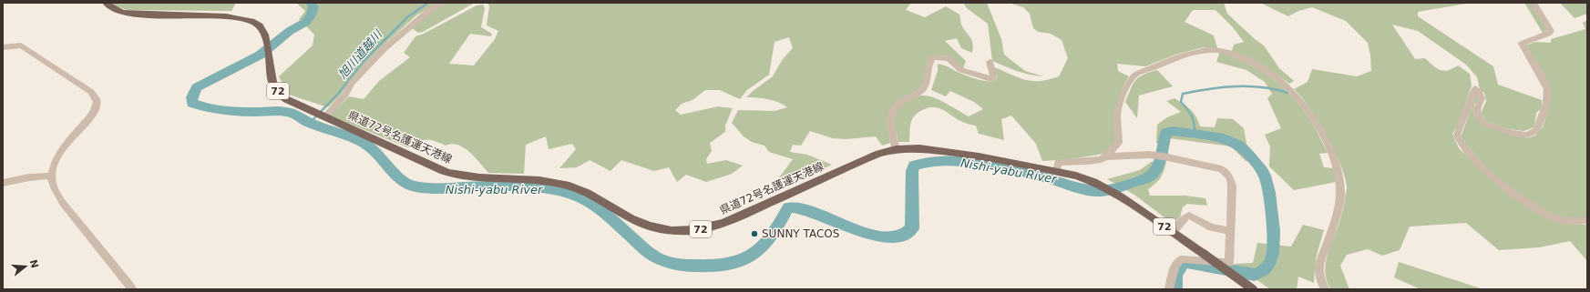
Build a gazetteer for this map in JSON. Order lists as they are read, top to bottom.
{
  "streets": {
    "main road": ["72", "県道72号名護運天港線"]
  },
  "water": ["旭川道越川", "Nishi-yabu River"],
  "places": ["SUNNY TACOS"],
  "north": "right"
}
